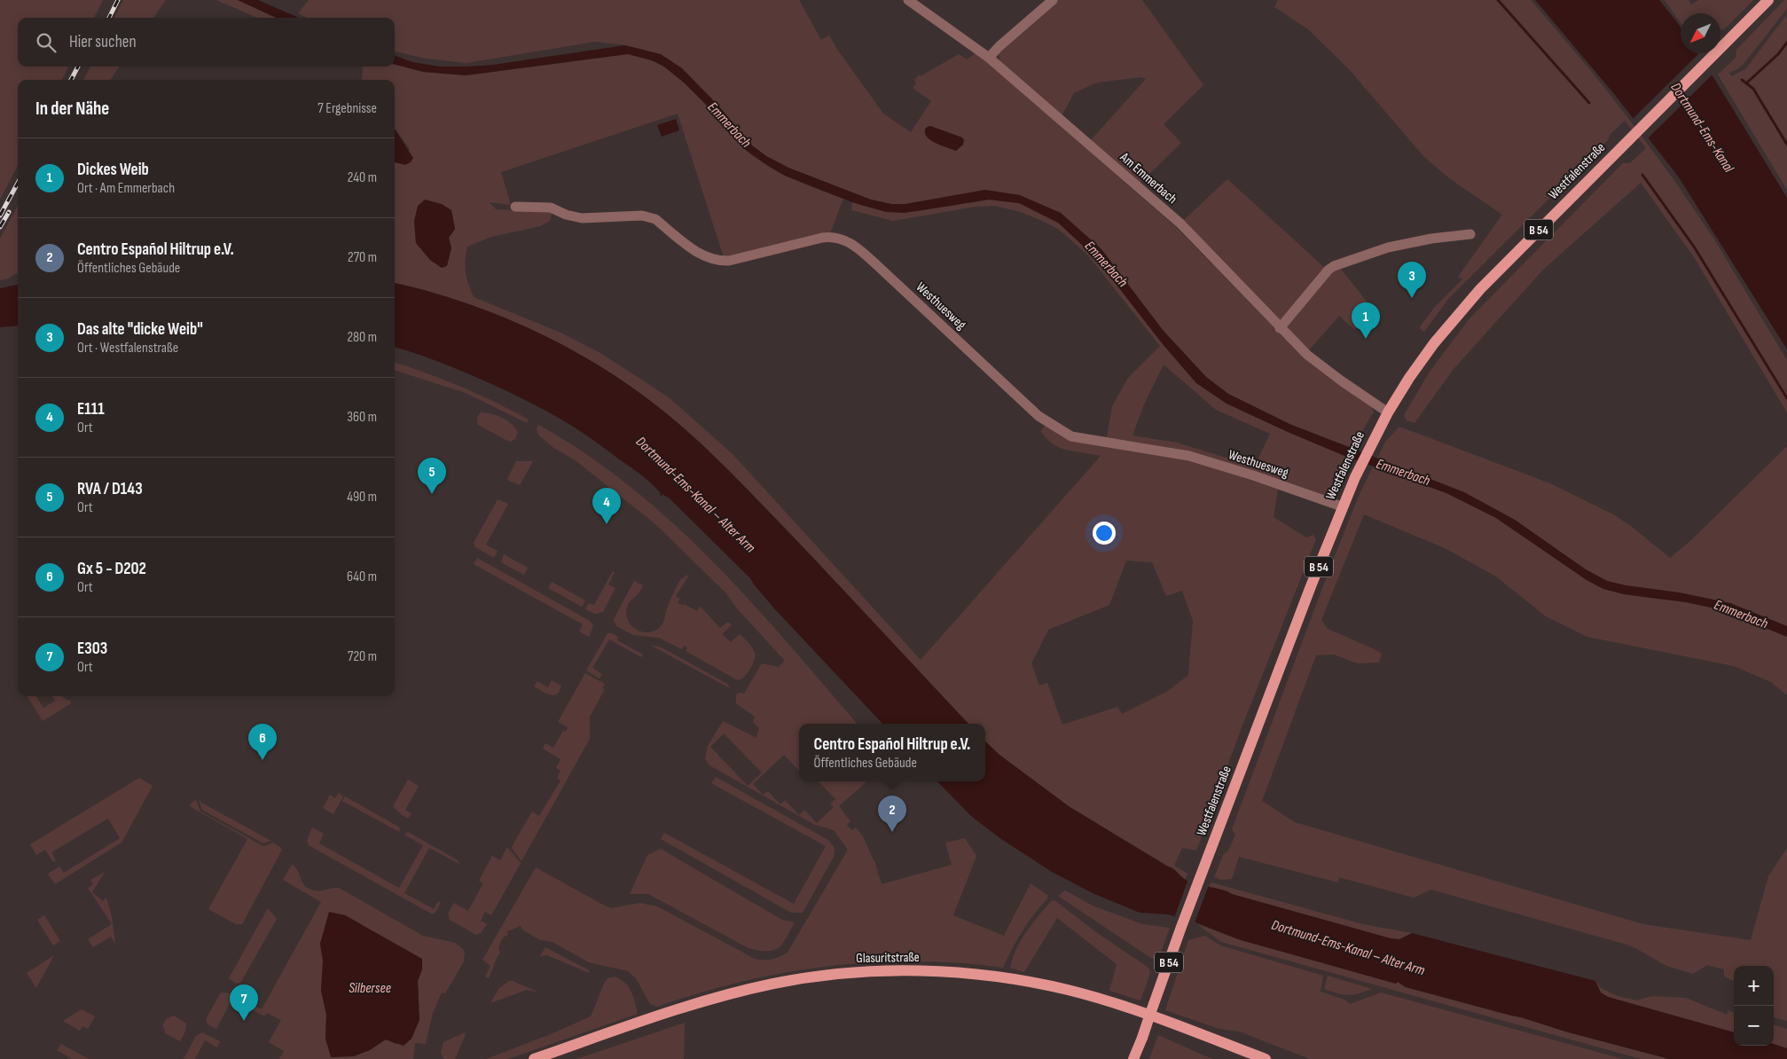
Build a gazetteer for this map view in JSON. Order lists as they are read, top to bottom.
{
  "streets": {
    "main road": ["Westfalenstraße", "B 54", "Glasuritstraße"],
    "street": ["Am Emmerbach", "Westhuesweg"]
  },
  "crossings": [
    ["Westfalenstraße", "Am Emmerbach"],
    ["Westfalenstraße", "Westhuesweg"]
  ],
  "water": [
    "Emmerbach",
    "Dortmund-Ems-Kanal",
    "Dortmund-Ems-Kanal – Alter Arm",
    "Silbersee"
  ],
  "north": "bottom left",
  "page": {
    "search": "Hier suchen",
    "heading": ["In der Nähe", "7 Ergebnisse"],
    "list": [
      {
        "mark": "1",
        "name": "Dickes Weib",
        "note": "Ort · Am Emmerbach",
        "value": "240 m"
      },
      {
        "mark": "2",
        "name": "Centro Español Hiltrup e.V.",
        "note": "Öffentliches Gebäude",
        "value": "270 m"
      },
      {
        "mark": "3",
        "name": "Das alte \"dicke Weib\"",
        "note": "Ort · Westfalenstraße",
        "value": "280 m"
      },
      {
        "mark": "4",
        "name": "E111",
        "note": "Ort",
        "value": "360 m"
      },
      {
        "mark": "5",
        "name": "RVA / D143",
        "note": "Ort",
        "value": "490 m"
      },
      {
        "mark": "6",
        "name": "Gx 5 - D202",
        "note": "Ort",
        "value": "640 m"
      },
      {
        "mark": "7",
        "name": "E303",
        "note": "Ort",
        "value": "720 m"
      }
    ],
    "pins": [
      "3",
      "1",
      "5",
      "4",
      "6",
      "2",
      "7"
    ],
    "popup": ["Centro Español Hiltrup e.V.", "Öffentliches Gebäude"],
    "map_buttons": ["+", "−"]
  }
}
